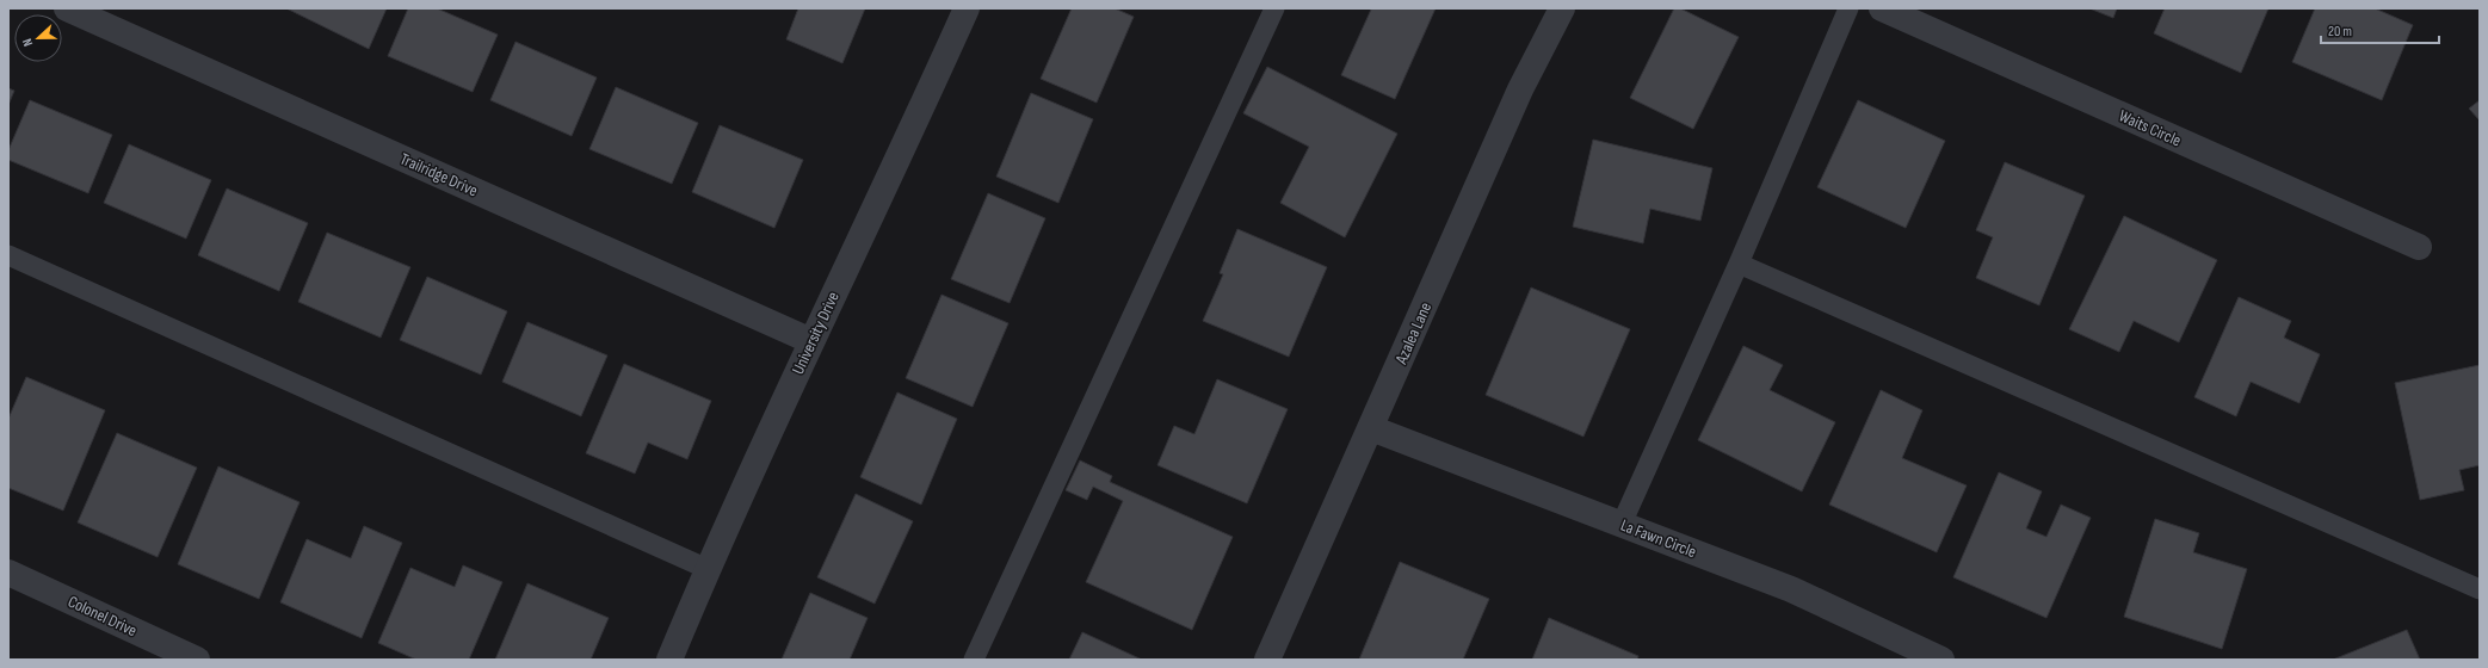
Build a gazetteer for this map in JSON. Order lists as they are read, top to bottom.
{
  "streets": {
    "street": [
      "Waits Circle",
      "Trailridge Drive",
      "University Drive",
      "Azalea Lane",
      "La Fawn Circle",
      "Colonel Drive"
    ]
  },
  "crossings": [
    ["Trailridge Drive", "University Drive"],
    ["Azalea Lane", "La Fawn Circle"]
  ],
  "scale_bar": "20 m",
  "north": "left"
}
